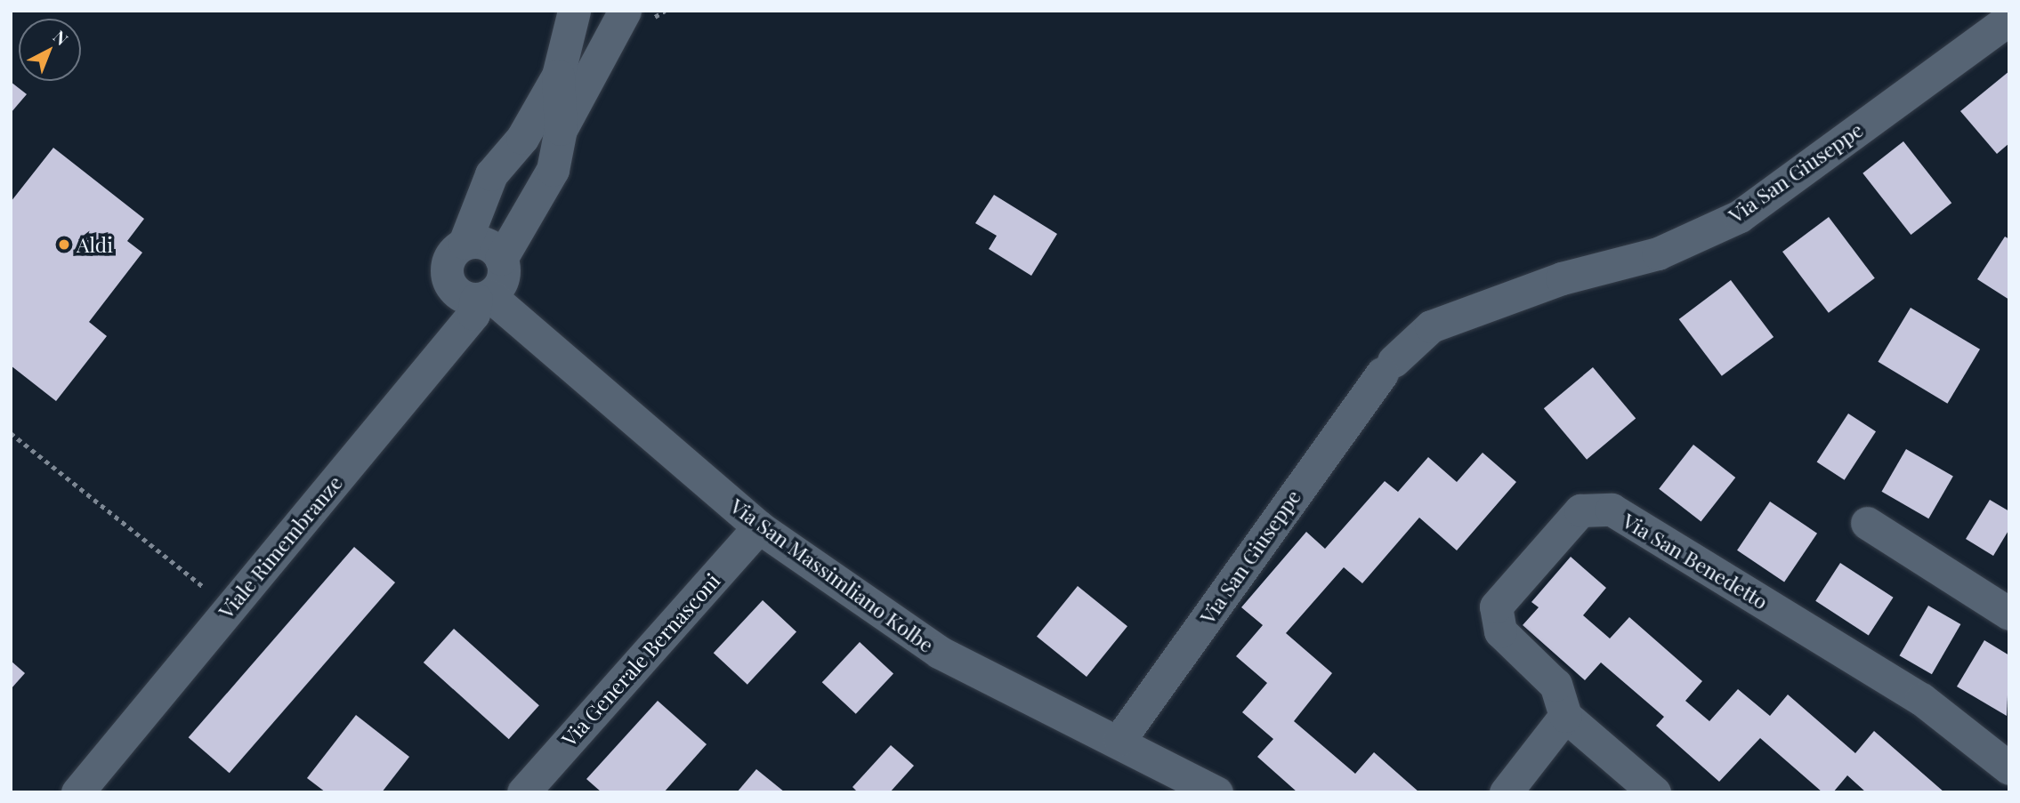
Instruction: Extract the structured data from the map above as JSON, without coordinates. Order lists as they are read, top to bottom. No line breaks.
{"streets":{"street":["Via San Giuseppe","Viale Rimembranze","Via San Benedetto","Via San Massimliano Kolbe","Via Generale Bernasconi"]},"crossings":[["Via San Giuseppe","Via San Massimliano Kolbe"],["Viale Rimembranze","Via San Massimliano Kolbe"],["Via San Massimliano Kolbe","Via Generale Bernasconi"]],"places":["Aldi"],"north":"top right"}
